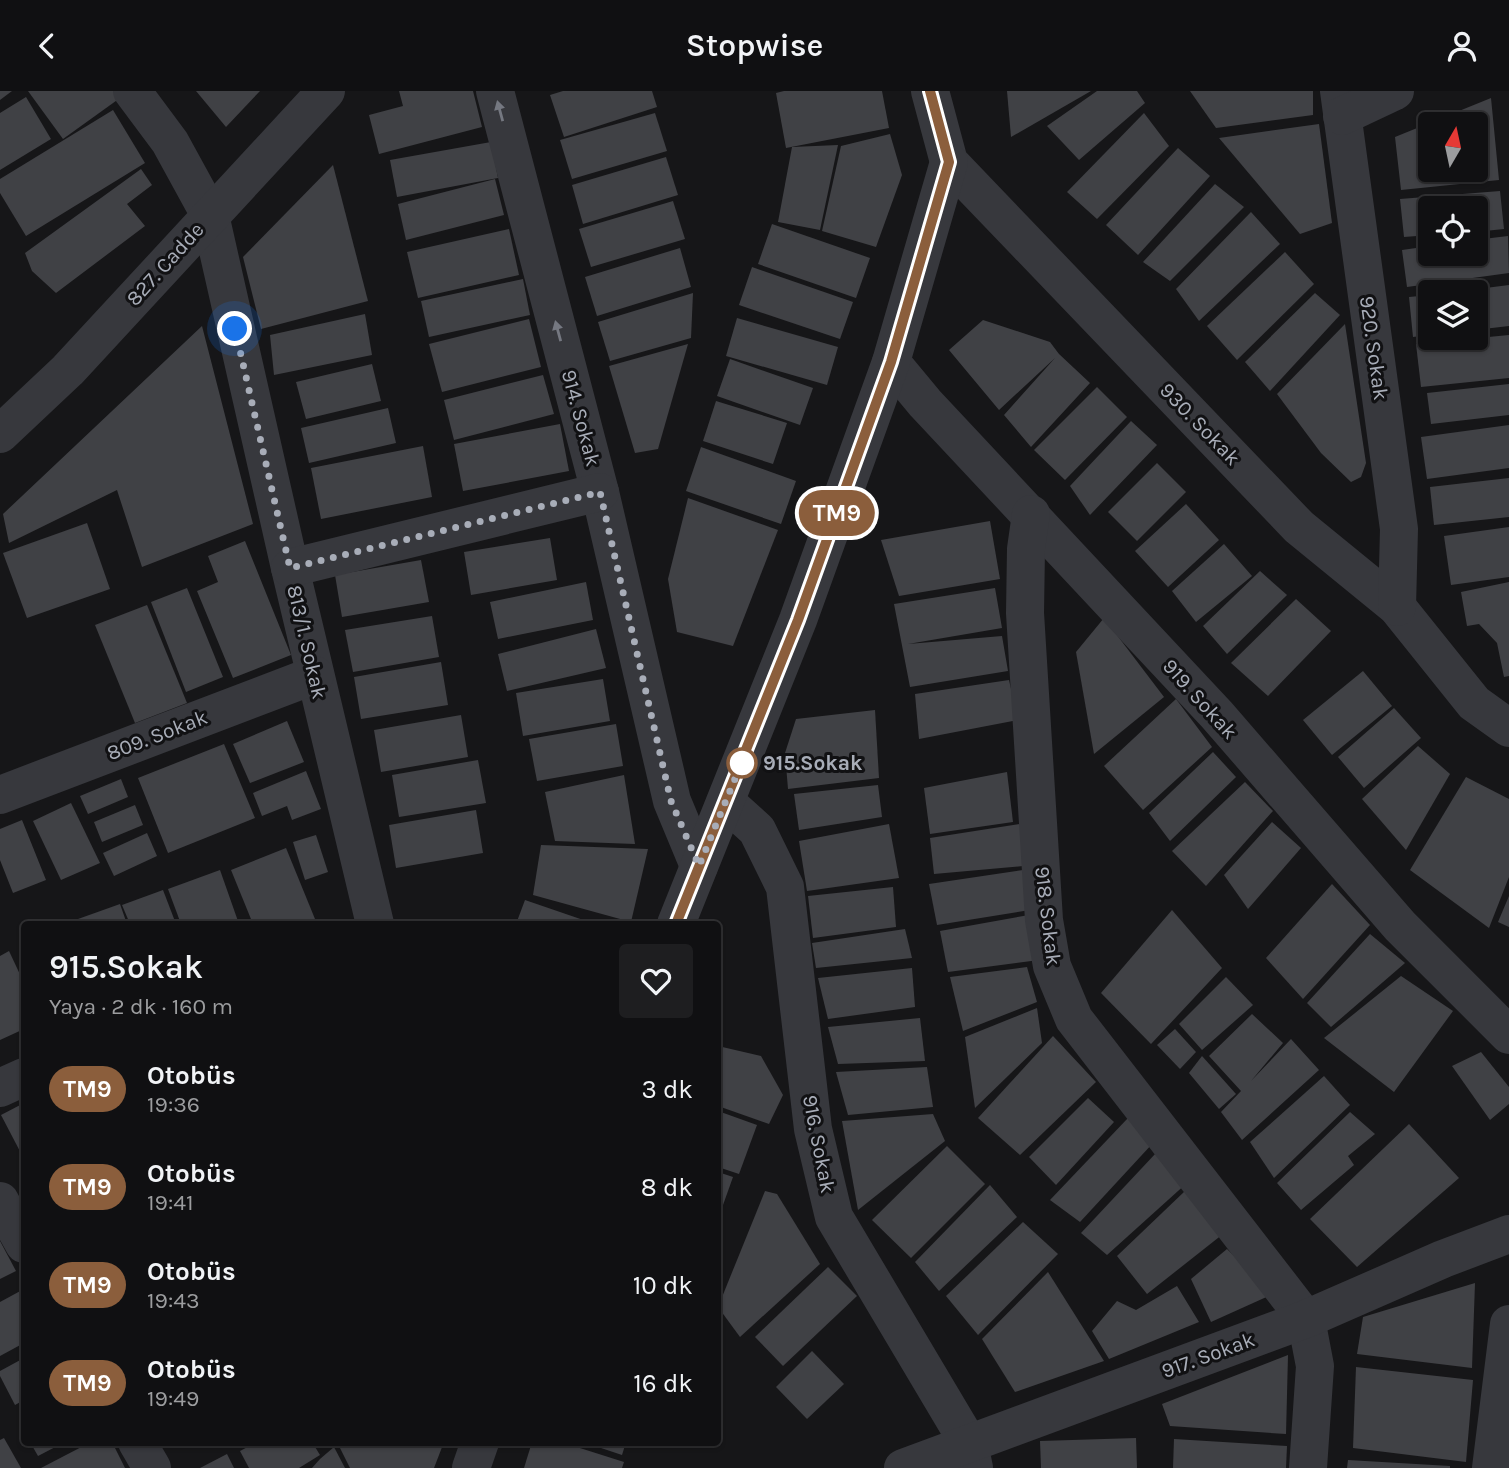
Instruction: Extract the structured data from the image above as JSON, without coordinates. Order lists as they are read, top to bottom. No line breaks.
{"streets":{"street":["827. Cadde","920. Sokak","914. Sokak","930. Sokak","813/1. Sokak","919. Sokak","809. Sokak","918. Sokak","916. Sokak","917. Sokak"]},"crossings":[["827. Cadde","813/1. Sokak"],["920. Sokak","930. Sokak"],["813/1. Sokak","809. Sokak"],["919. Sokak","918. Sokak"],["918. Sokak","917. Sokak"],["916. Sokak","917. Sokak"]],"one_way":["914. Sokak"],"places":["915.Sokak"],"lines":["bus line TM9"],"north":"top","page":{"header":"Stopwise","on_map":"TM9","heading":["915.Sokak","Yaya · 2 dk · 160 m"],"list":[{"mark":"TM9","name":"Otobüs","note":"19:36","value":"3 dk"},{"mark":"TM9","name":"Otobüs","note":"19:41","value":"8 dk"},{"mark":"TM9","name":"Otobüs","note":"19:43","value":"10 dk"},{"mark":"TM9","name":"Otobüs","note":"19:49","value":"16 dk"}]}}
